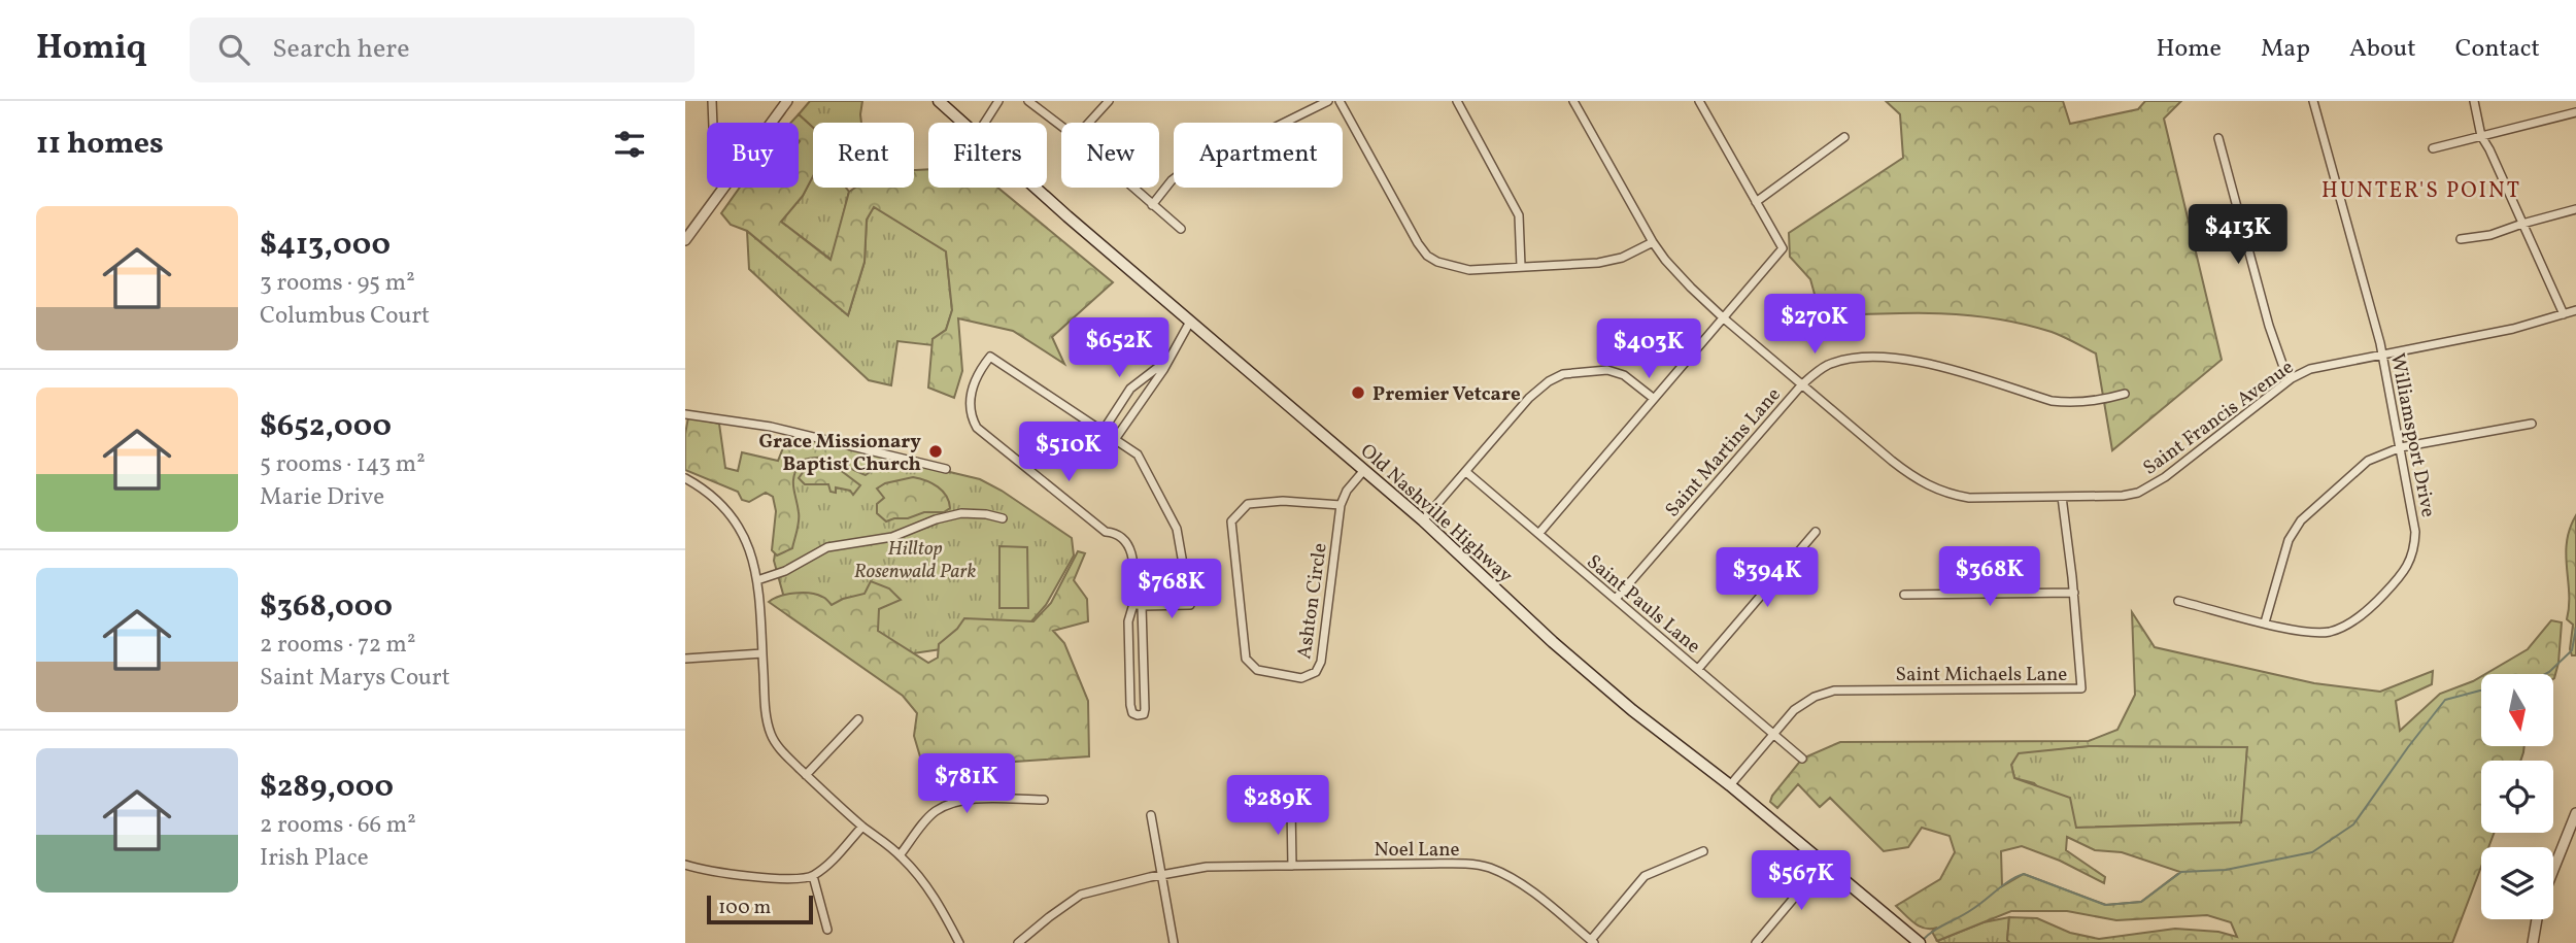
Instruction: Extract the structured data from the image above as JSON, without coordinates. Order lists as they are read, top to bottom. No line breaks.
{"streets":{"main road":["Old Nashville Highway"],"street":["Saint Francis Avenue","Williamsport Drive","Saint Martins Lane","Ashton Circle","Saint Pauls Lane","Saint Michaels Lane","Noel Lane"]},"crossings":[["Saint Francis Avenue","Williamsport Drive"],["Saint Francis Avenue","Saint Martins Lane"],["Saint Francis Avenue","Saint Michaels Lane"],["Saint Martins Lane","Saint Pauls Lane"],["Old Nashville Highway","Ashton Circle"],["Old Nashville Highway","Saint Michaels Lane"],["Saint Pauls Lane","Saint Michaels Lane"]],"districts":["HUNTER'S POINT"],"parks":["Hilltop Rosenwald Park"],"places":["Premier Vetcare","Grace Missionary Baptist Church"],"scale_bar":"100 m","north":"bottom","page":{"header":"Homiq","search":"Search here","nav":["Home","Map","About","Contact"],"heading":"11 homes","chip":["Buy","Rent","Filters","New","Apartment"],"list":[{"name":"$413,000","note":"3 rooms · 95 m² · Columbus Court"},{"name":"$652,000","note":"5 rooms · 143 m² · Marie Drive"},{"name":"$368,000","note":"2 rooms · 72 m² · Saint Marys Court"},{"name":"$289,000","note":"2 rooms · 66 m² · Irish Place"}],"price":["$413K","$270K","$652K","$403K","$510K","$368K","$394K","$768K","$781K","$289K","$567K"],"scale":"100 m"}}
